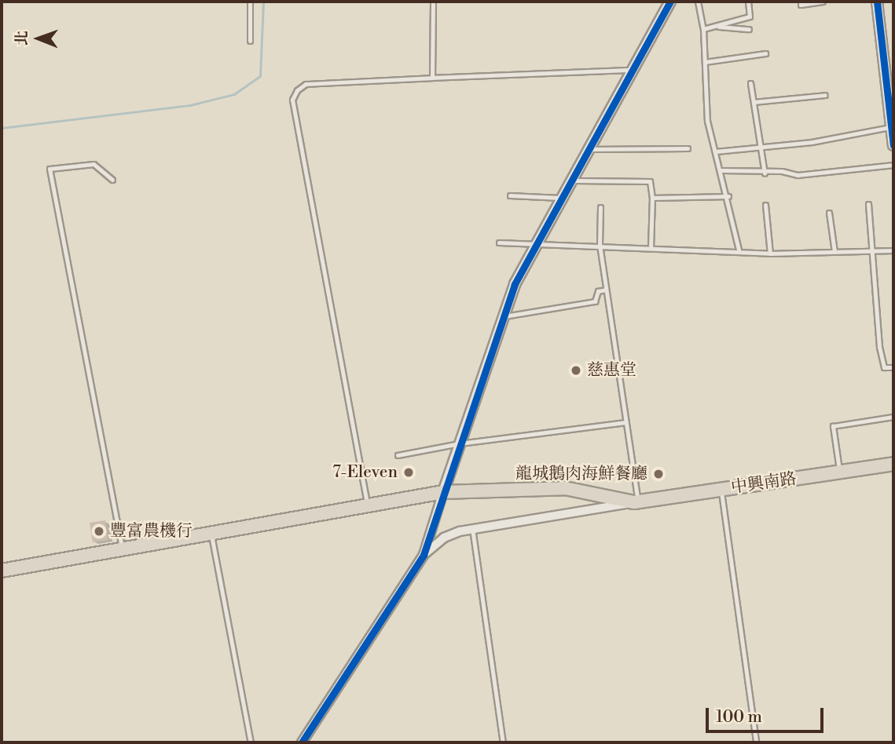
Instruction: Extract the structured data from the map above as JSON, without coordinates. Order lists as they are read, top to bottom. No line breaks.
{"streets":{"main road":["中興南路"]},"places":["慈惠堂","7-Eleven","龍城鵝肉海鮮餐廳","豐富農機行"],"scale_bar":"100 m","north":"left"}
